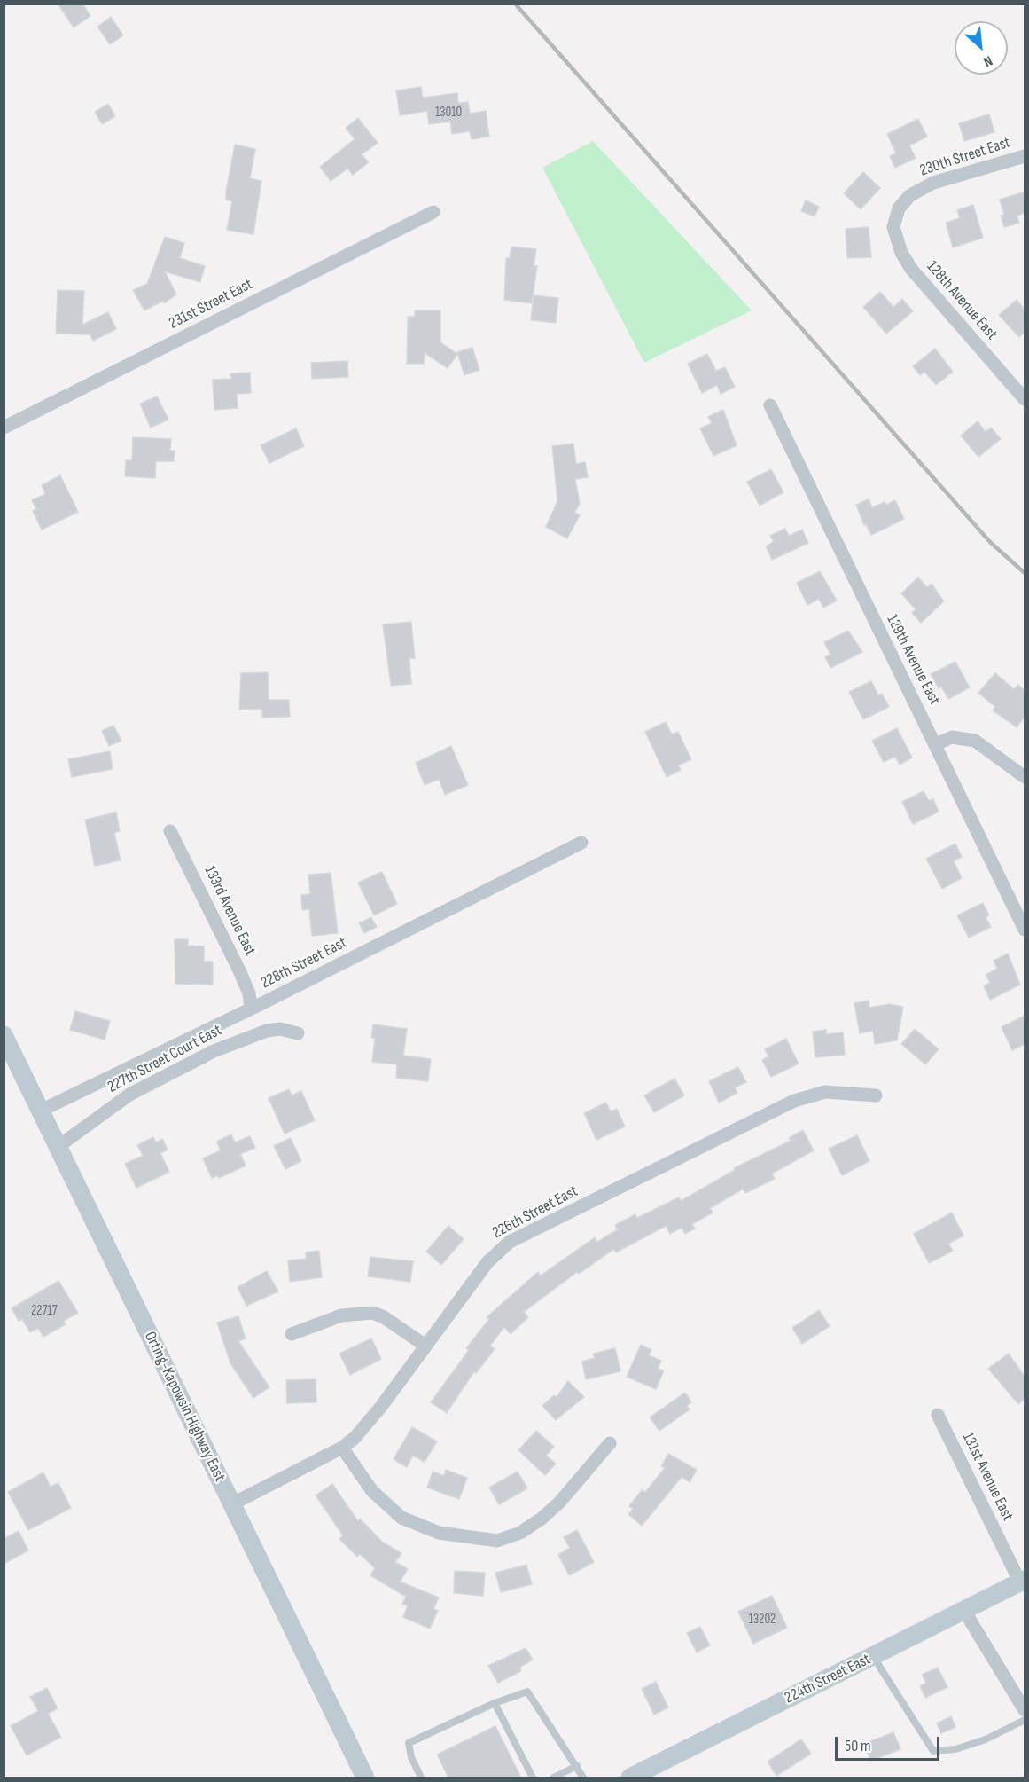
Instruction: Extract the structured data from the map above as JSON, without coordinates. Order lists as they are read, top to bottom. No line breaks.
{"streets":{"main road":["Orting-Kapowsin Highway East","224th Street East"],"street":["230th Street East","128th Avenue East","231st Street East","129th Avenue East","133rd Avenue East","228th Street East","227th Street Court East","226th Street East","131st Avenue East"]},"crossings":[["230th Street East","128th Avenue East"],["133rd Avenue East","228th Street East"],["228th Street East","Orting-Kapowsin Highway East"],["227th Street Court East","Orting-Kapowsin Highway East"],["226th Street East","Orting-Kapowsin Highway East"],["131st Avenue East","224th Street East"]],"house_numbers":["13010","22717","13202"],"scale_bar":"50 m","north":"bottom right"}
